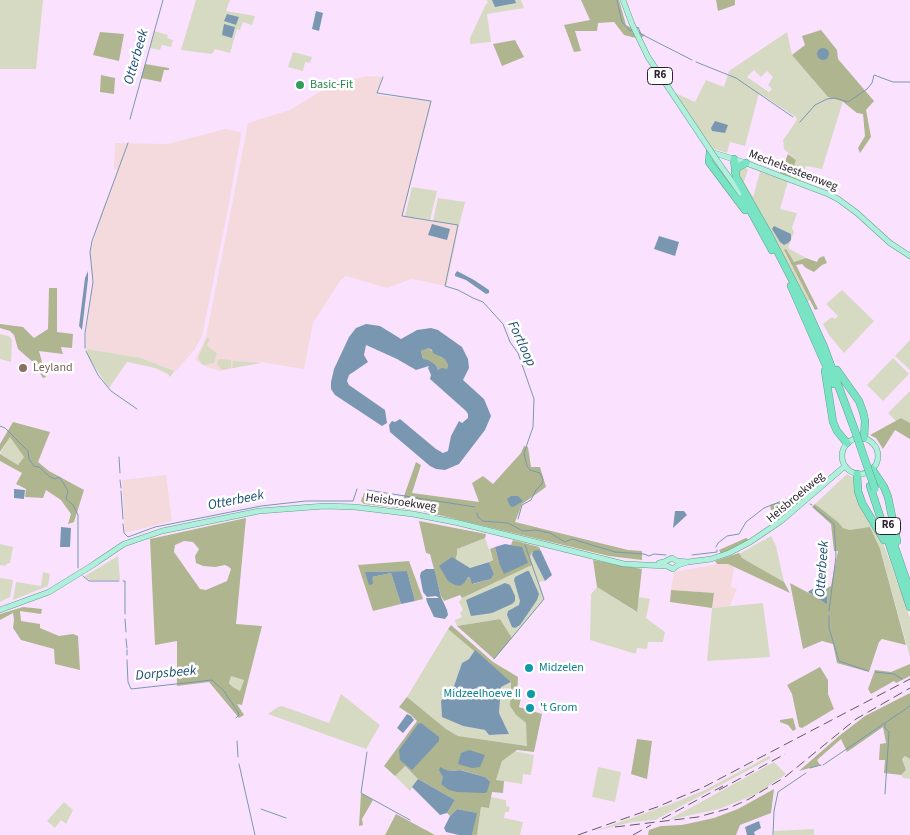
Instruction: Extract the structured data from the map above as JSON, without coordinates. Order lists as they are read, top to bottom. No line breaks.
{"streets":{"highway":["R6"],"main road":["Mechelsesteenweg","Heisbroekweg"]},"crossings":[["R6","Mechelsesteenweg"]],"water":["Otterbeek","Fortloop","Dorpsbeek"],"places":["Basic-Fit","Leyland","Midzelen","Midzeelhoeve II","'t Grom"]}
